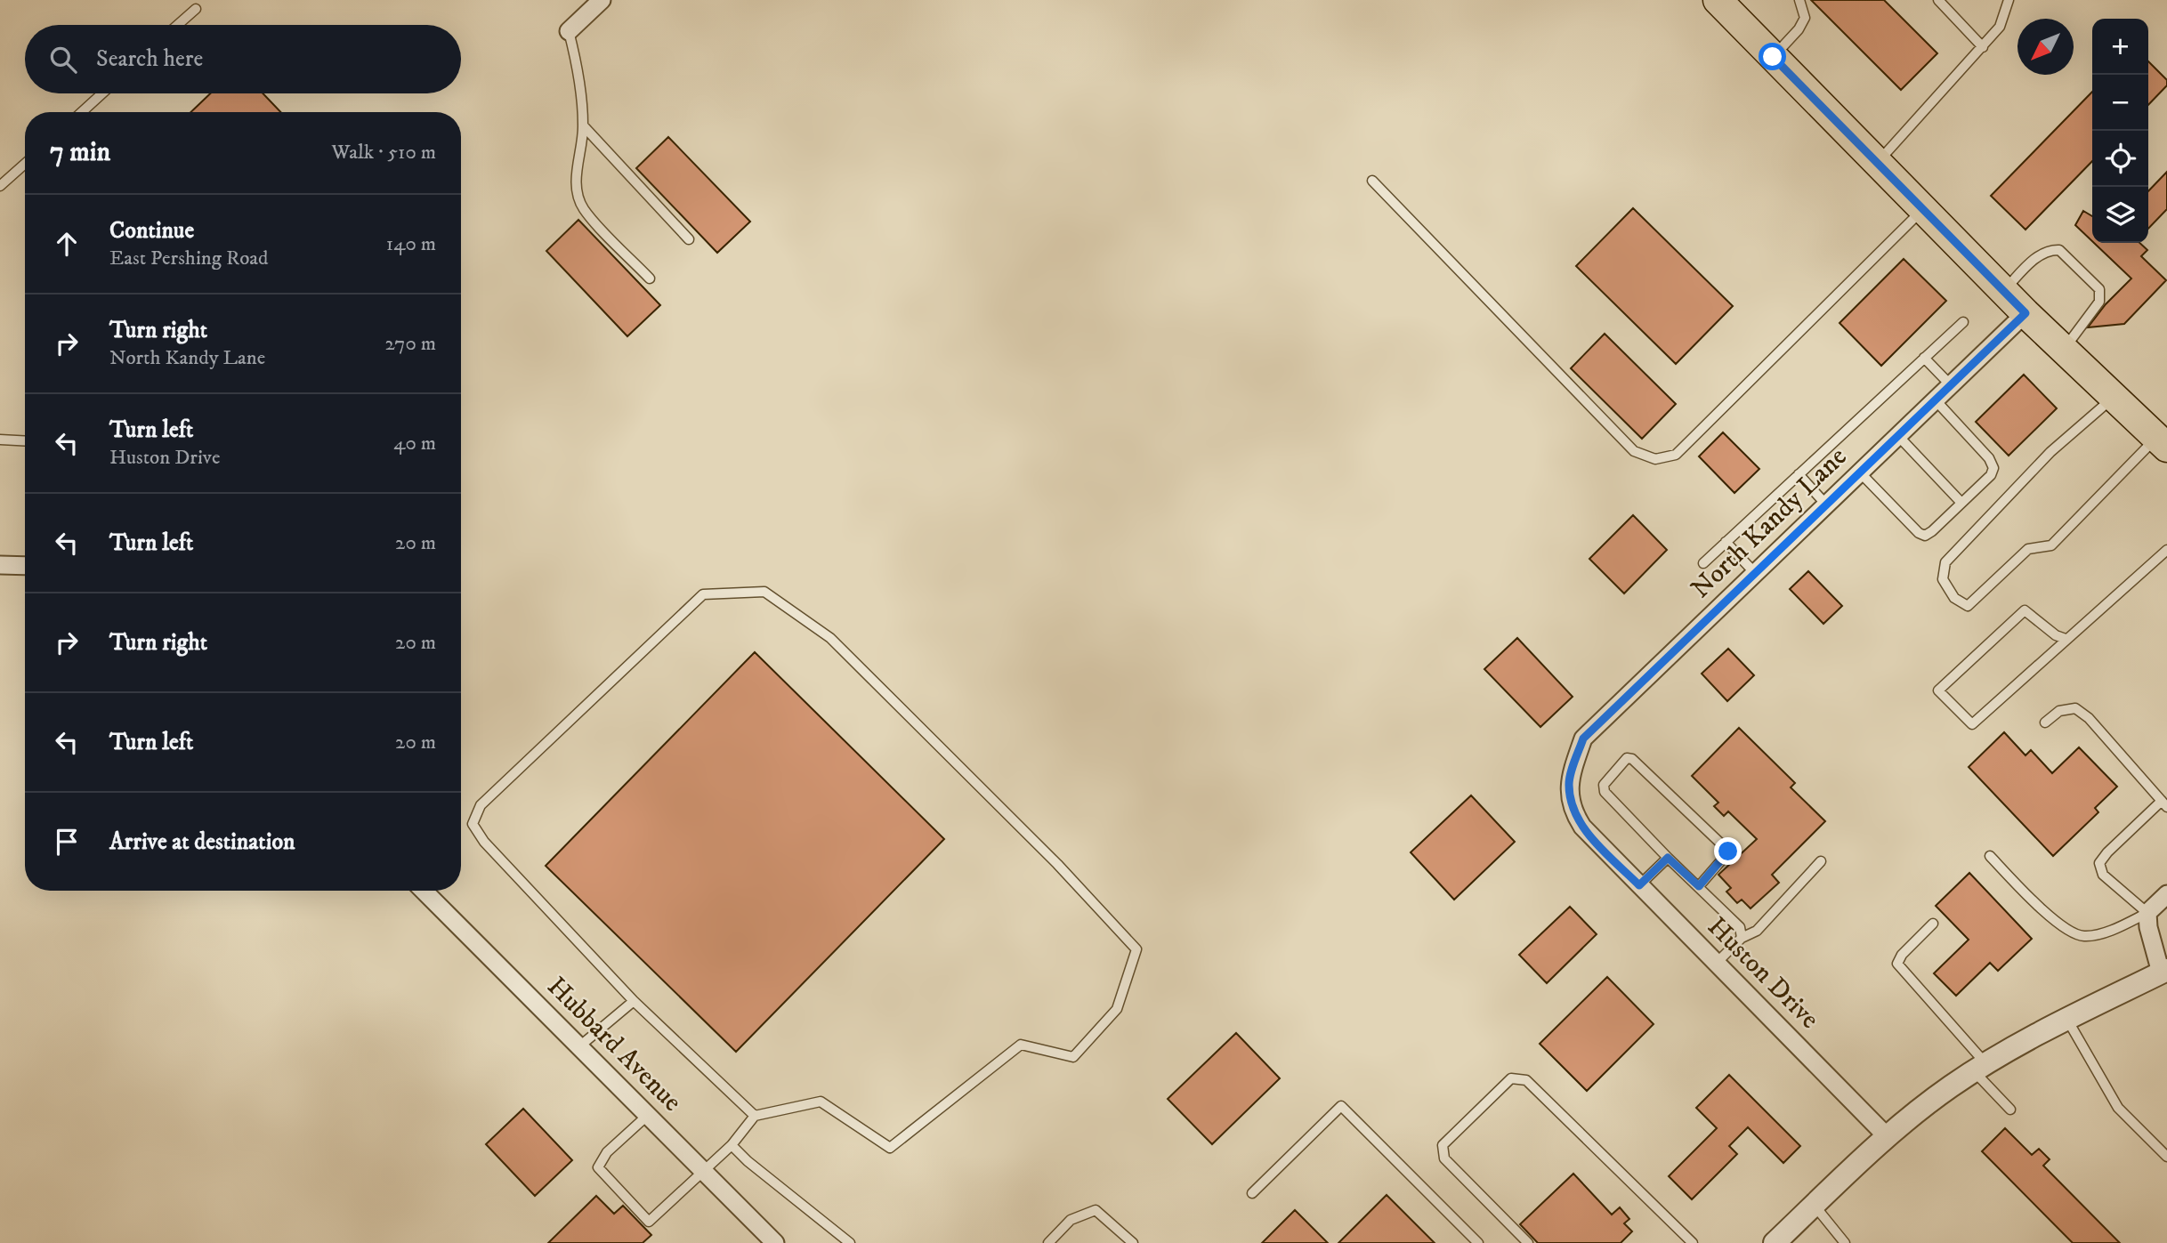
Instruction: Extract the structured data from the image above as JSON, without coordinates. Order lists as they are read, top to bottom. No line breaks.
{"streets":{"street":["North Kandy Lane","Huston Drive","Hubbard Avenue"]},"crossings":[["North Kandy Lane","Huston Drive"]],"north":"bottom left","page":{"map_buttons":["+","−"],"search":"Search here","heading":["7 min","Walk · 510 m"],"list":[["Continue","East Pershing Road","140 m"],["Turn right","North Kandy Lane","270 m"],["Turn left","Huston Drive","40 m"],["Turn left","20 m"],["Turn right","20 m"],["Turn left","20 m"],"Arrive at destination"]}}
